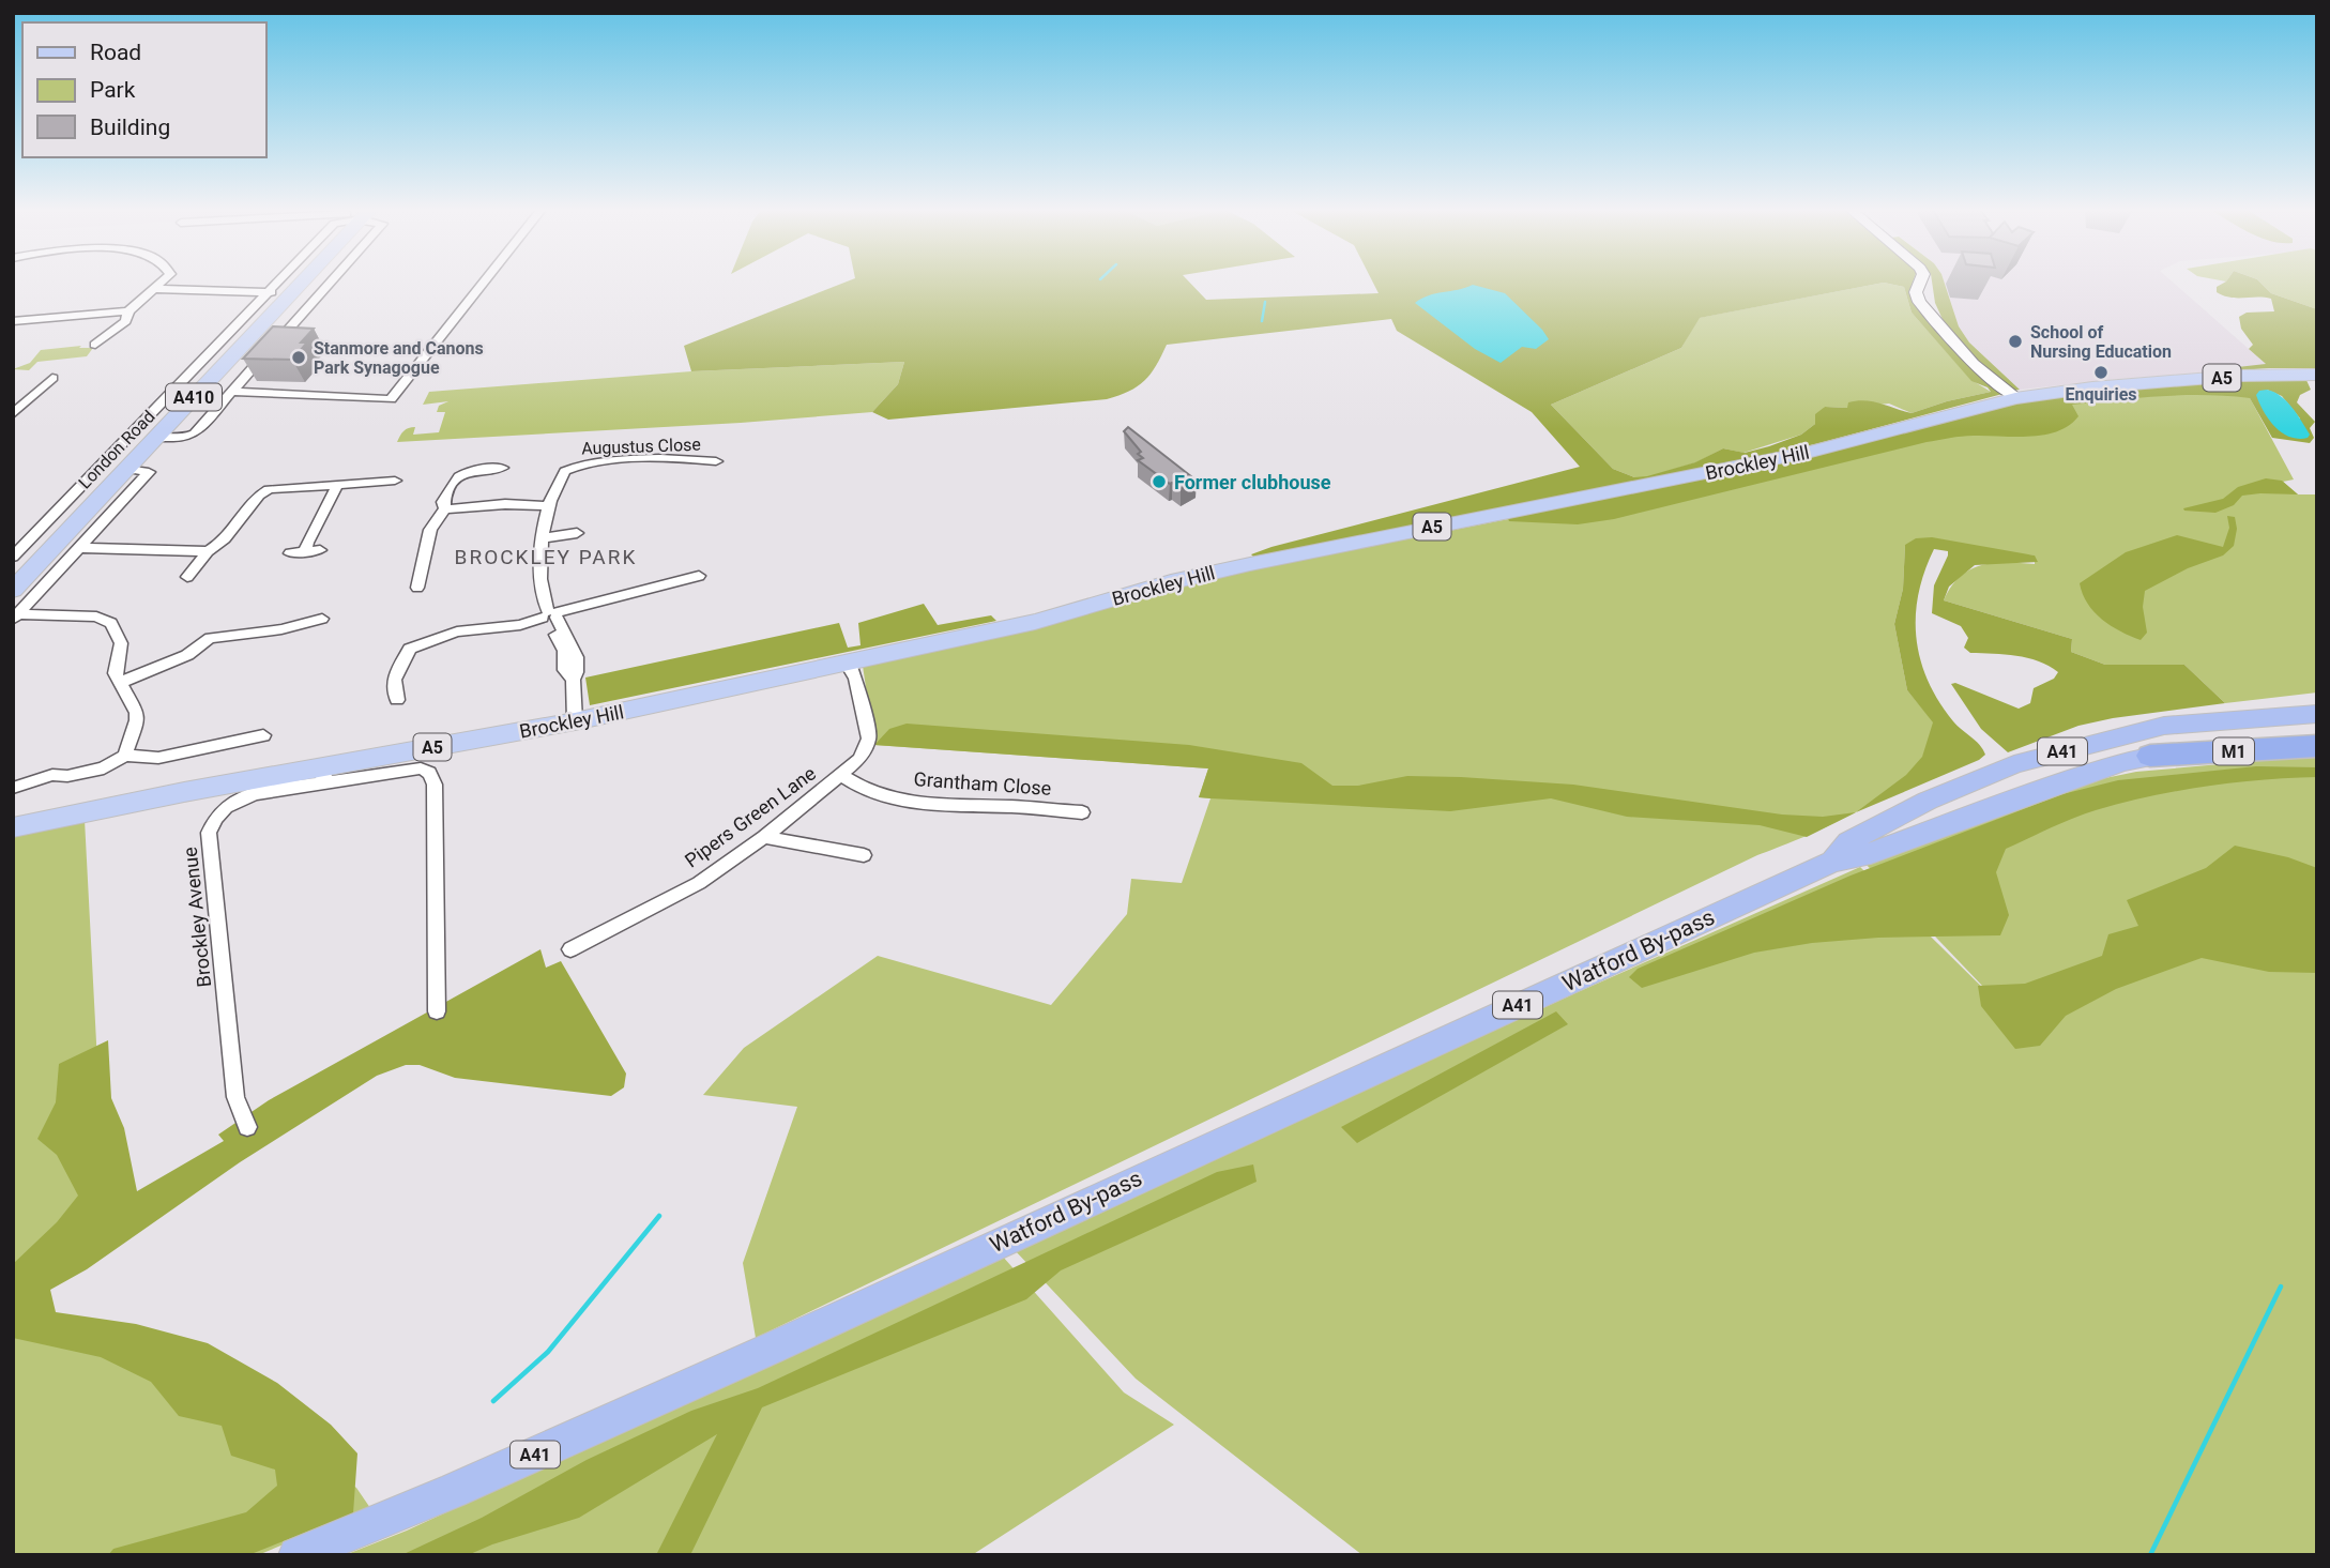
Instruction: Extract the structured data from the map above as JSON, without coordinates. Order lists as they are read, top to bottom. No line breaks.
{"streets":{"highway":["A41","M1","Watford By-pass"],"main road":["A5","A410","London Road","Brockley Hill"],"street":["Augustus Close","Grantham Close","Pipers Green Lane","Brockley Avenue"]},"crossings":[["Augustus Close","Brockley Hill"],["Brockley Hill","Pipers Green Lane"],["Brockley Hill","Brockley Avenue"],["M1","Watford By-pass"],["Grantham Close","Pipers Green Lane"]],"districts":["BROCKLEY PARK"],"places":["School of Nursing Education","Stanmore and Canons Park Synagogue","Enquiries","Former clubhouse"],"legend":["Road","Park","Building"]}
